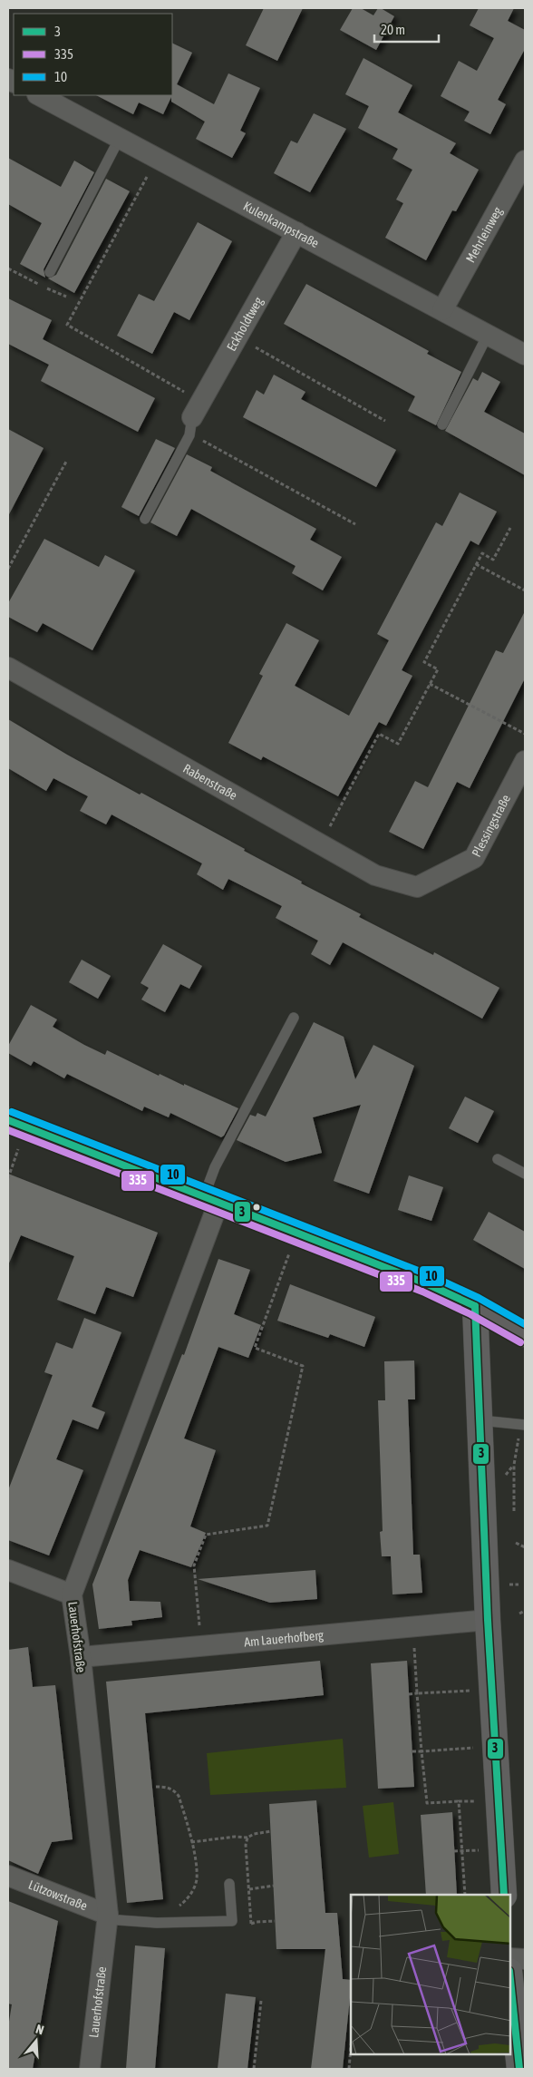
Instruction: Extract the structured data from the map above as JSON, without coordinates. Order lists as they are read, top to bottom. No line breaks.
{"streets":{"street":["Kulenkampstraße","Mehrleinweg","Eckholdtweg","Rabenstraße","Plessingstraße","Lauerhofstraße","Am Lauerhofberg","Lützowstraße"]},"crossings":[["Kulenkampstraße","Mehrleinweg"],["Kulenkampstraße","Eckholdtweg"],["Rabenstraße","Plessingstraße"],["Lauerhofstraße","Am Lauerhofberg"],["Lauerhofstraße","Lützowstraße"]],"lines":["transit line 10","transit line 3","transit line 335"],"legend":["3","335","10"],"scale_bar":"20 m","north":"top"}
